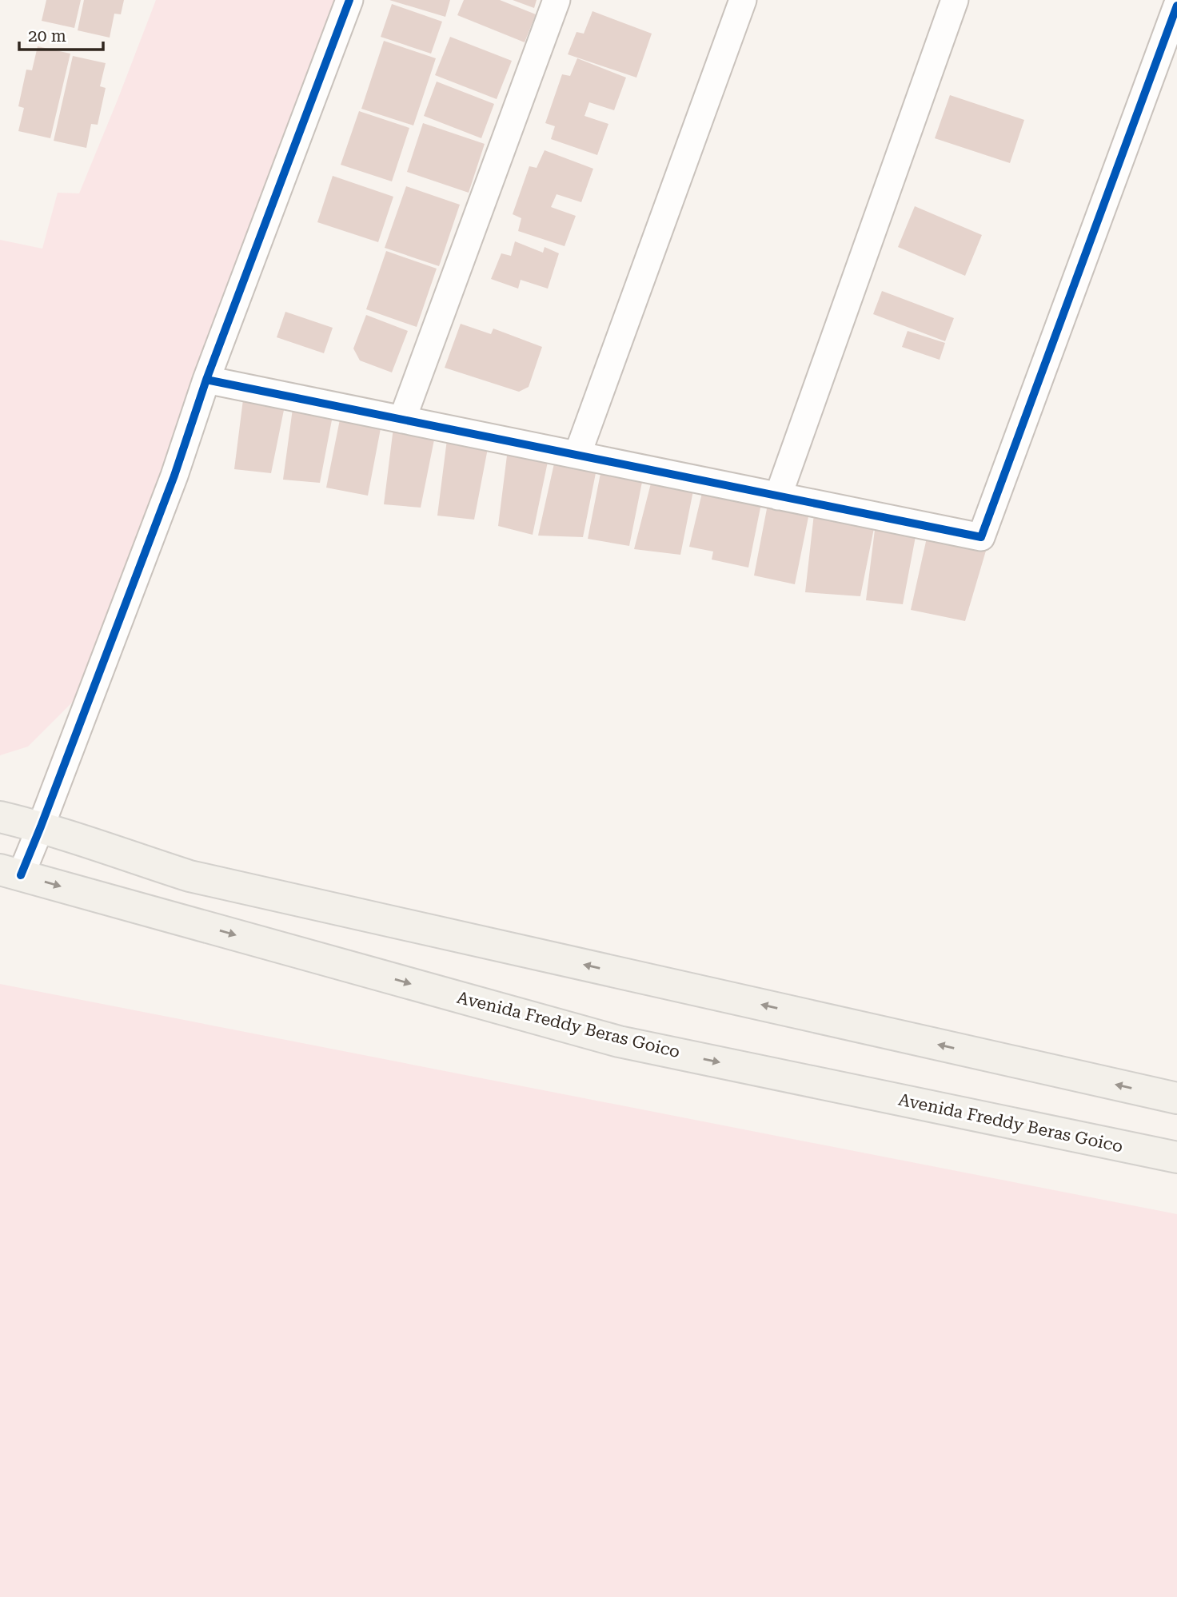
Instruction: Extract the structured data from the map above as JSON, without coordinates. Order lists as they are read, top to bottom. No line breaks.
{"streets":{"main road":["Avenida Freddy Beras Goico"]},"scale_bar":"20 m"}
